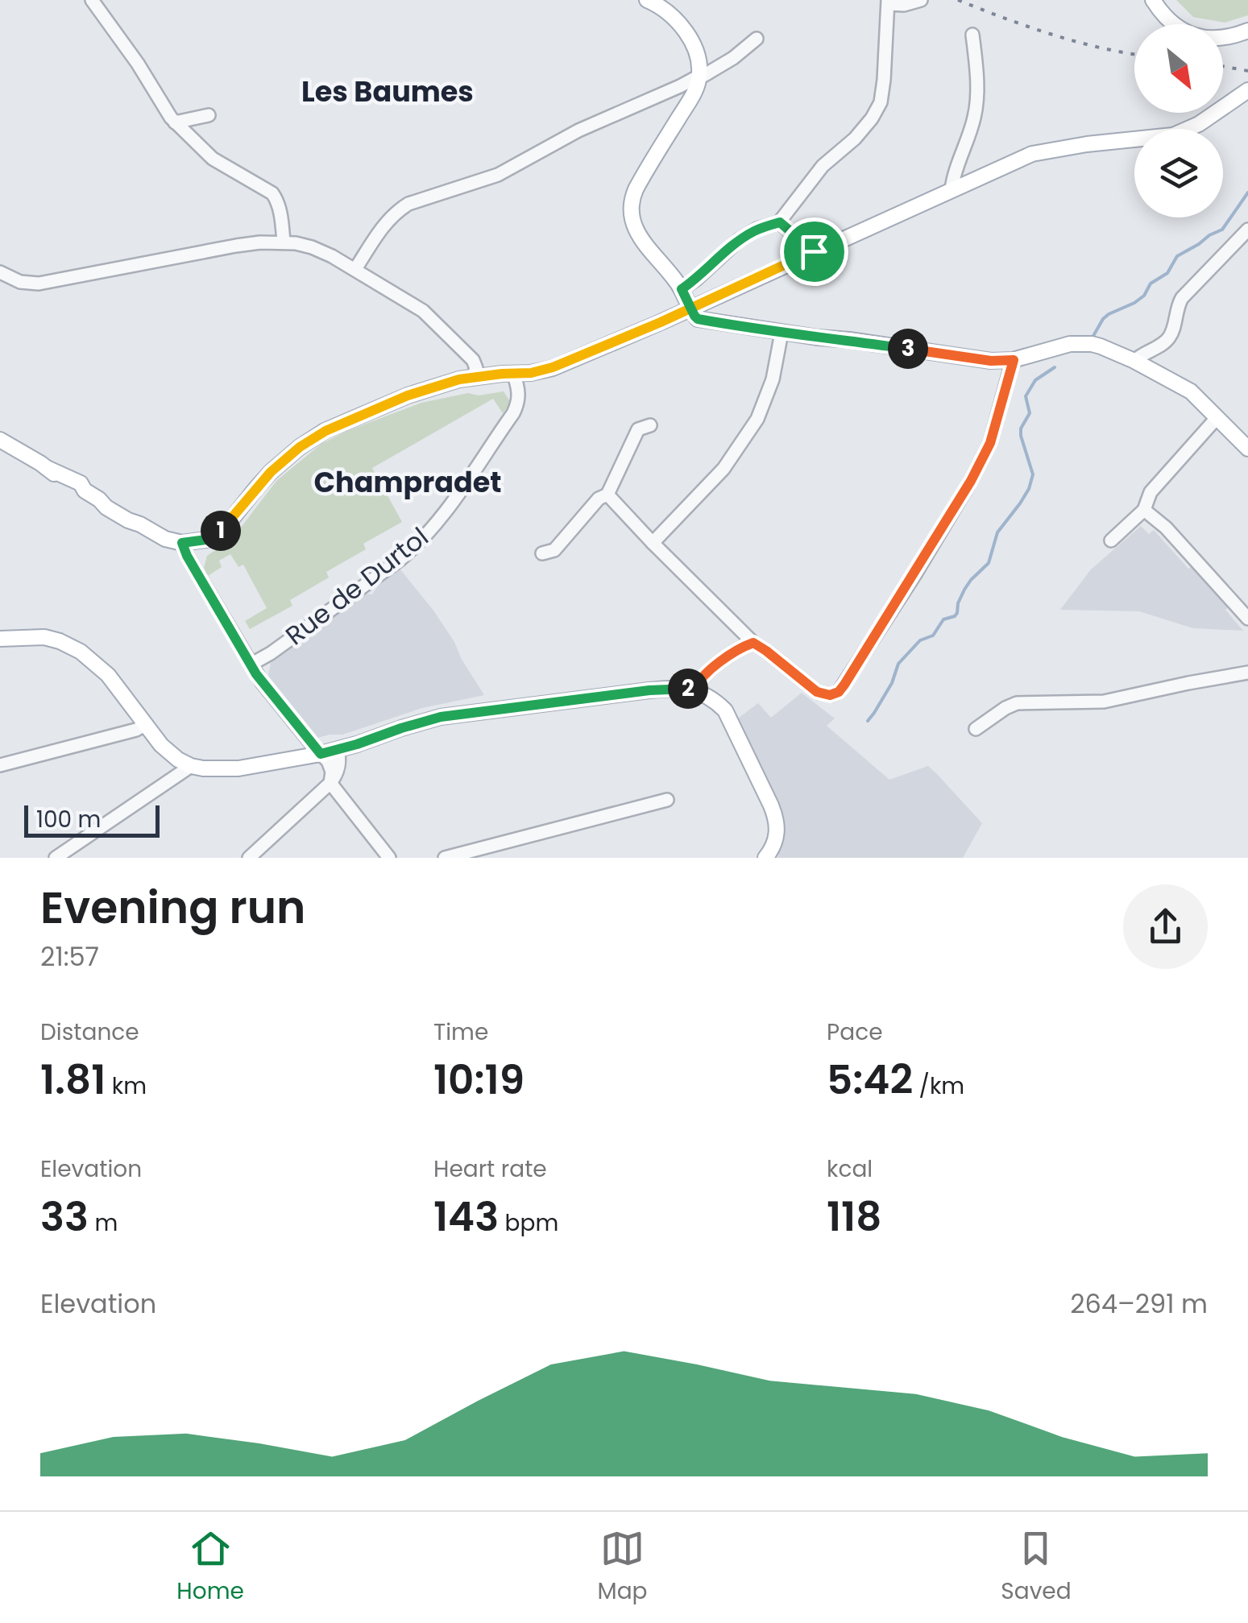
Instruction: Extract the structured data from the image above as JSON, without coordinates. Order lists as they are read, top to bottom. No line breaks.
{"streets":{"street":["Rue de Durtol"]},"districts":["Les Baumes","Champradet"],"scale_bar":"100 m","north":"bottom right","page":{"pins":["3","1","2"],"scale":"100 m","heading":["Evening run","21:57"],"stats":[["Distance","1.81 km"],["Time","10:19"],["Pace","5:42 /km"],["Elevation","33 m"],["Heart rate","143 bpm"],["kcal","118"]],"chart":["Elevation","264–291 m"],"tabs":["Home","Map","Saved"]}}
